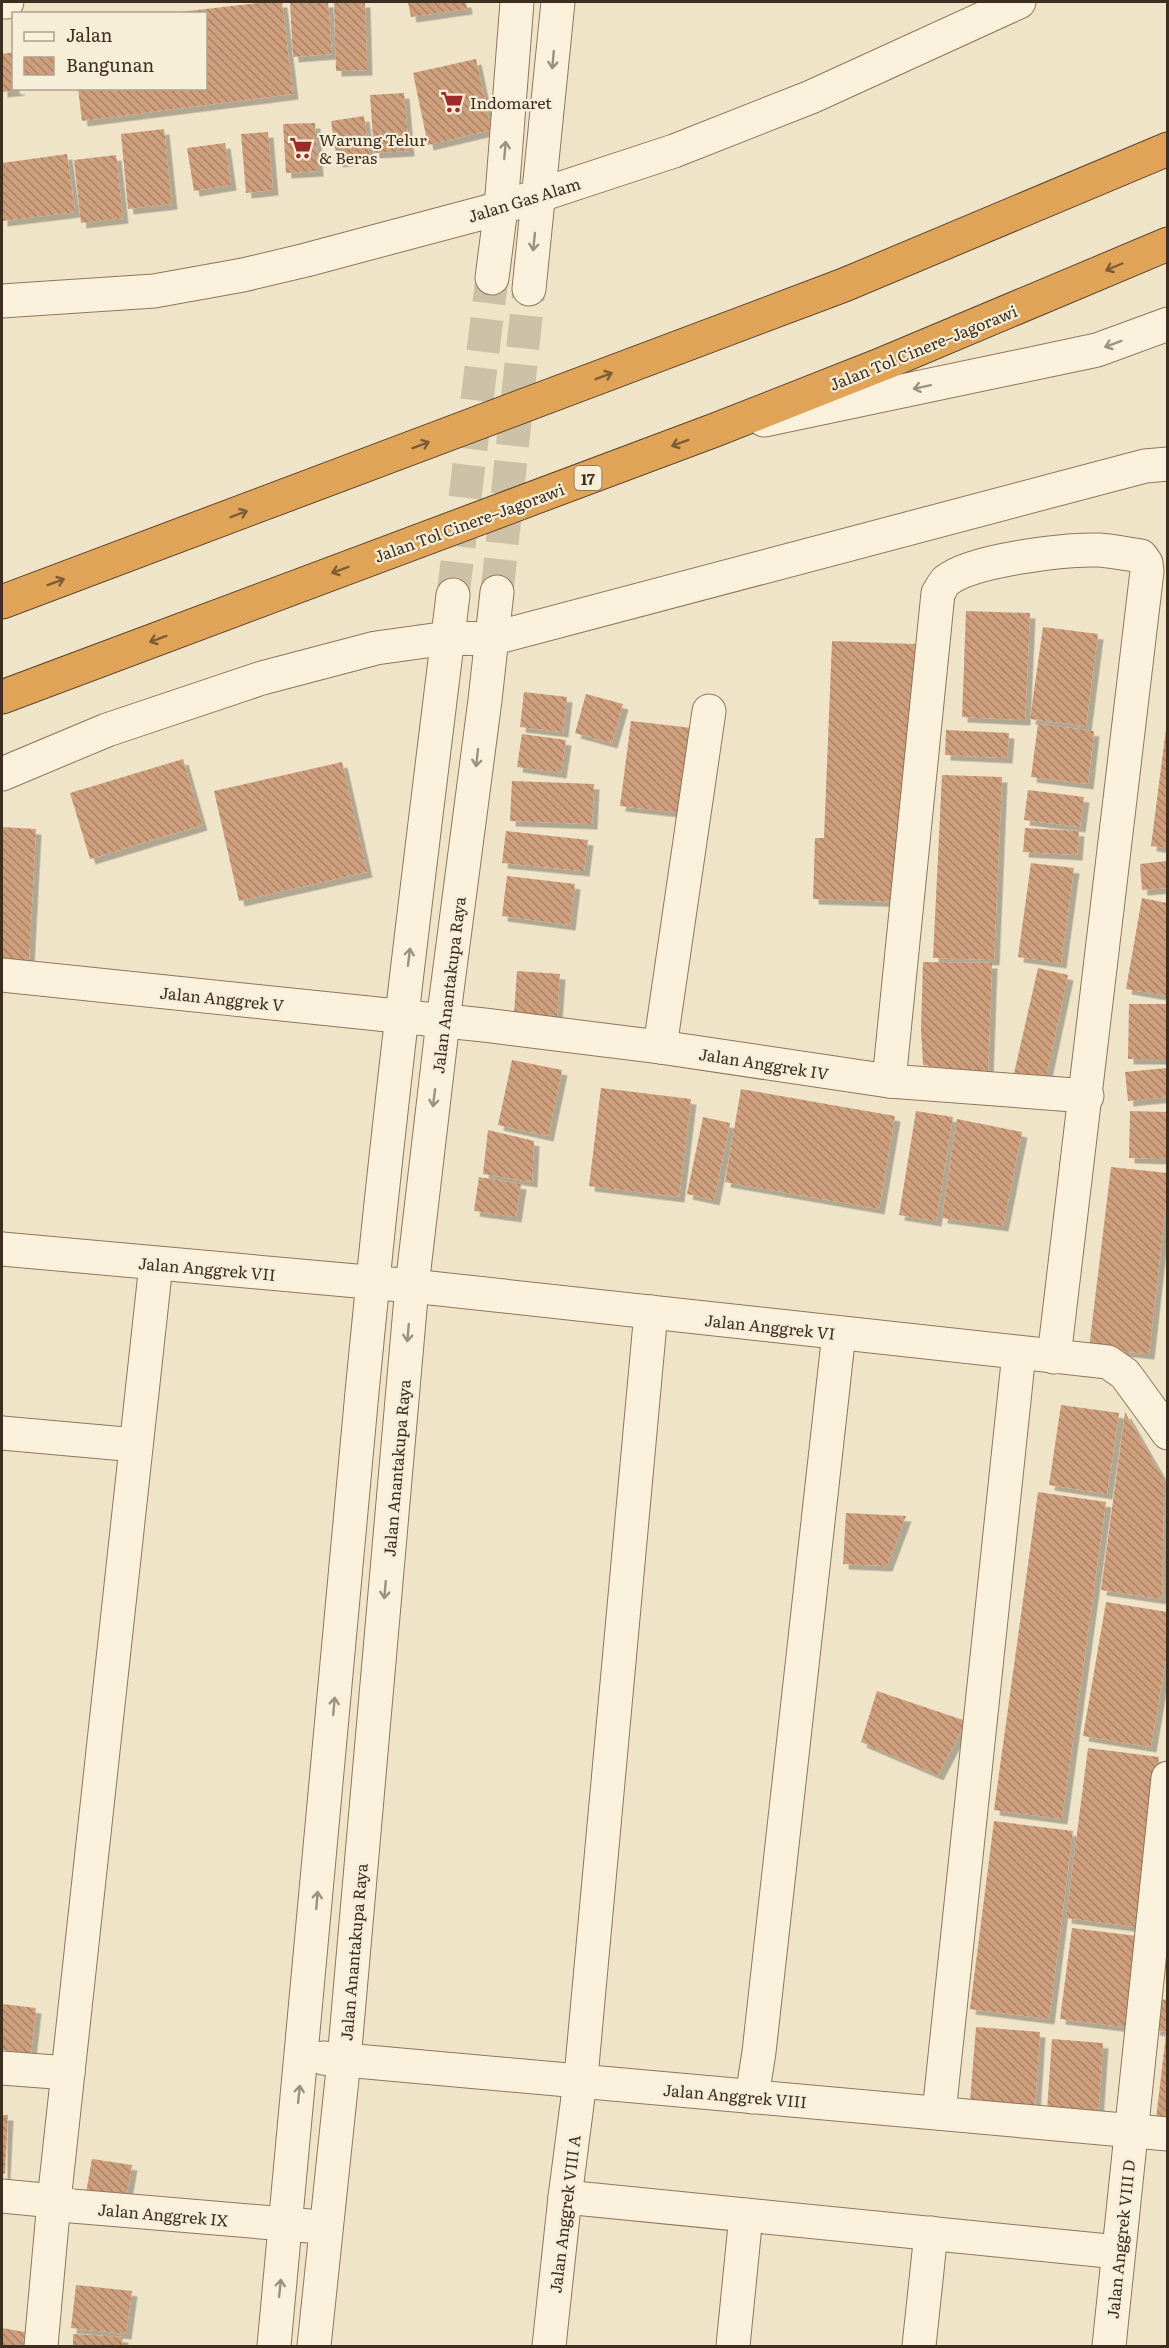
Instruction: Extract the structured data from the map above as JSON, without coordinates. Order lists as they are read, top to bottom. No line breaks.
{"streets":{"highway":["Jalan Tol Cinere–Jagorawi","17"],"street":["Jalan Gas Alam","Jalan Anantakupa Raya","Jalan Anggrek V","Jalan Anggrek IV","Jalan Anggrek VII","Jalan Anggrek VI","Jalan Anggrek VIII","Jalan Anggrek IX","Jalan Anggrek VIII A","Jalan Anggrek VIII D"]},"crossings":[["Jalan Anantakupa Raya","Jalan Anggrek V"],["Jalan Anantakupa Raya","Jalan Anggrek IV"],["Jalan Anantakupa Raya","Jalan Anggrek VII"],["Jalan Anantakupa Raya","Jalan Anggrek VI"],["Jalan Anantakupa Raya","Jalan Anggrek VIII"],["Jalan Anantakupa Raya","Jalan Anggrek IX"],["Jalan Anggrek V","Jalan Anggrek IV"],["Jalan Anggrek VII","Jalan Anggrek VI"],["Jalan Anggrek VI","Jalan Anggrek VIII A"],["Jalan Anggrek VIII","Jalan Anggrek VIII A"],["Jalan Anggrek VIII","Jalan Anggrek VIII D"]],"places":{"supermarket":["Indomaret","Warung Telur & Beras"]},"legend":["Jalan","Bangunan"]}
